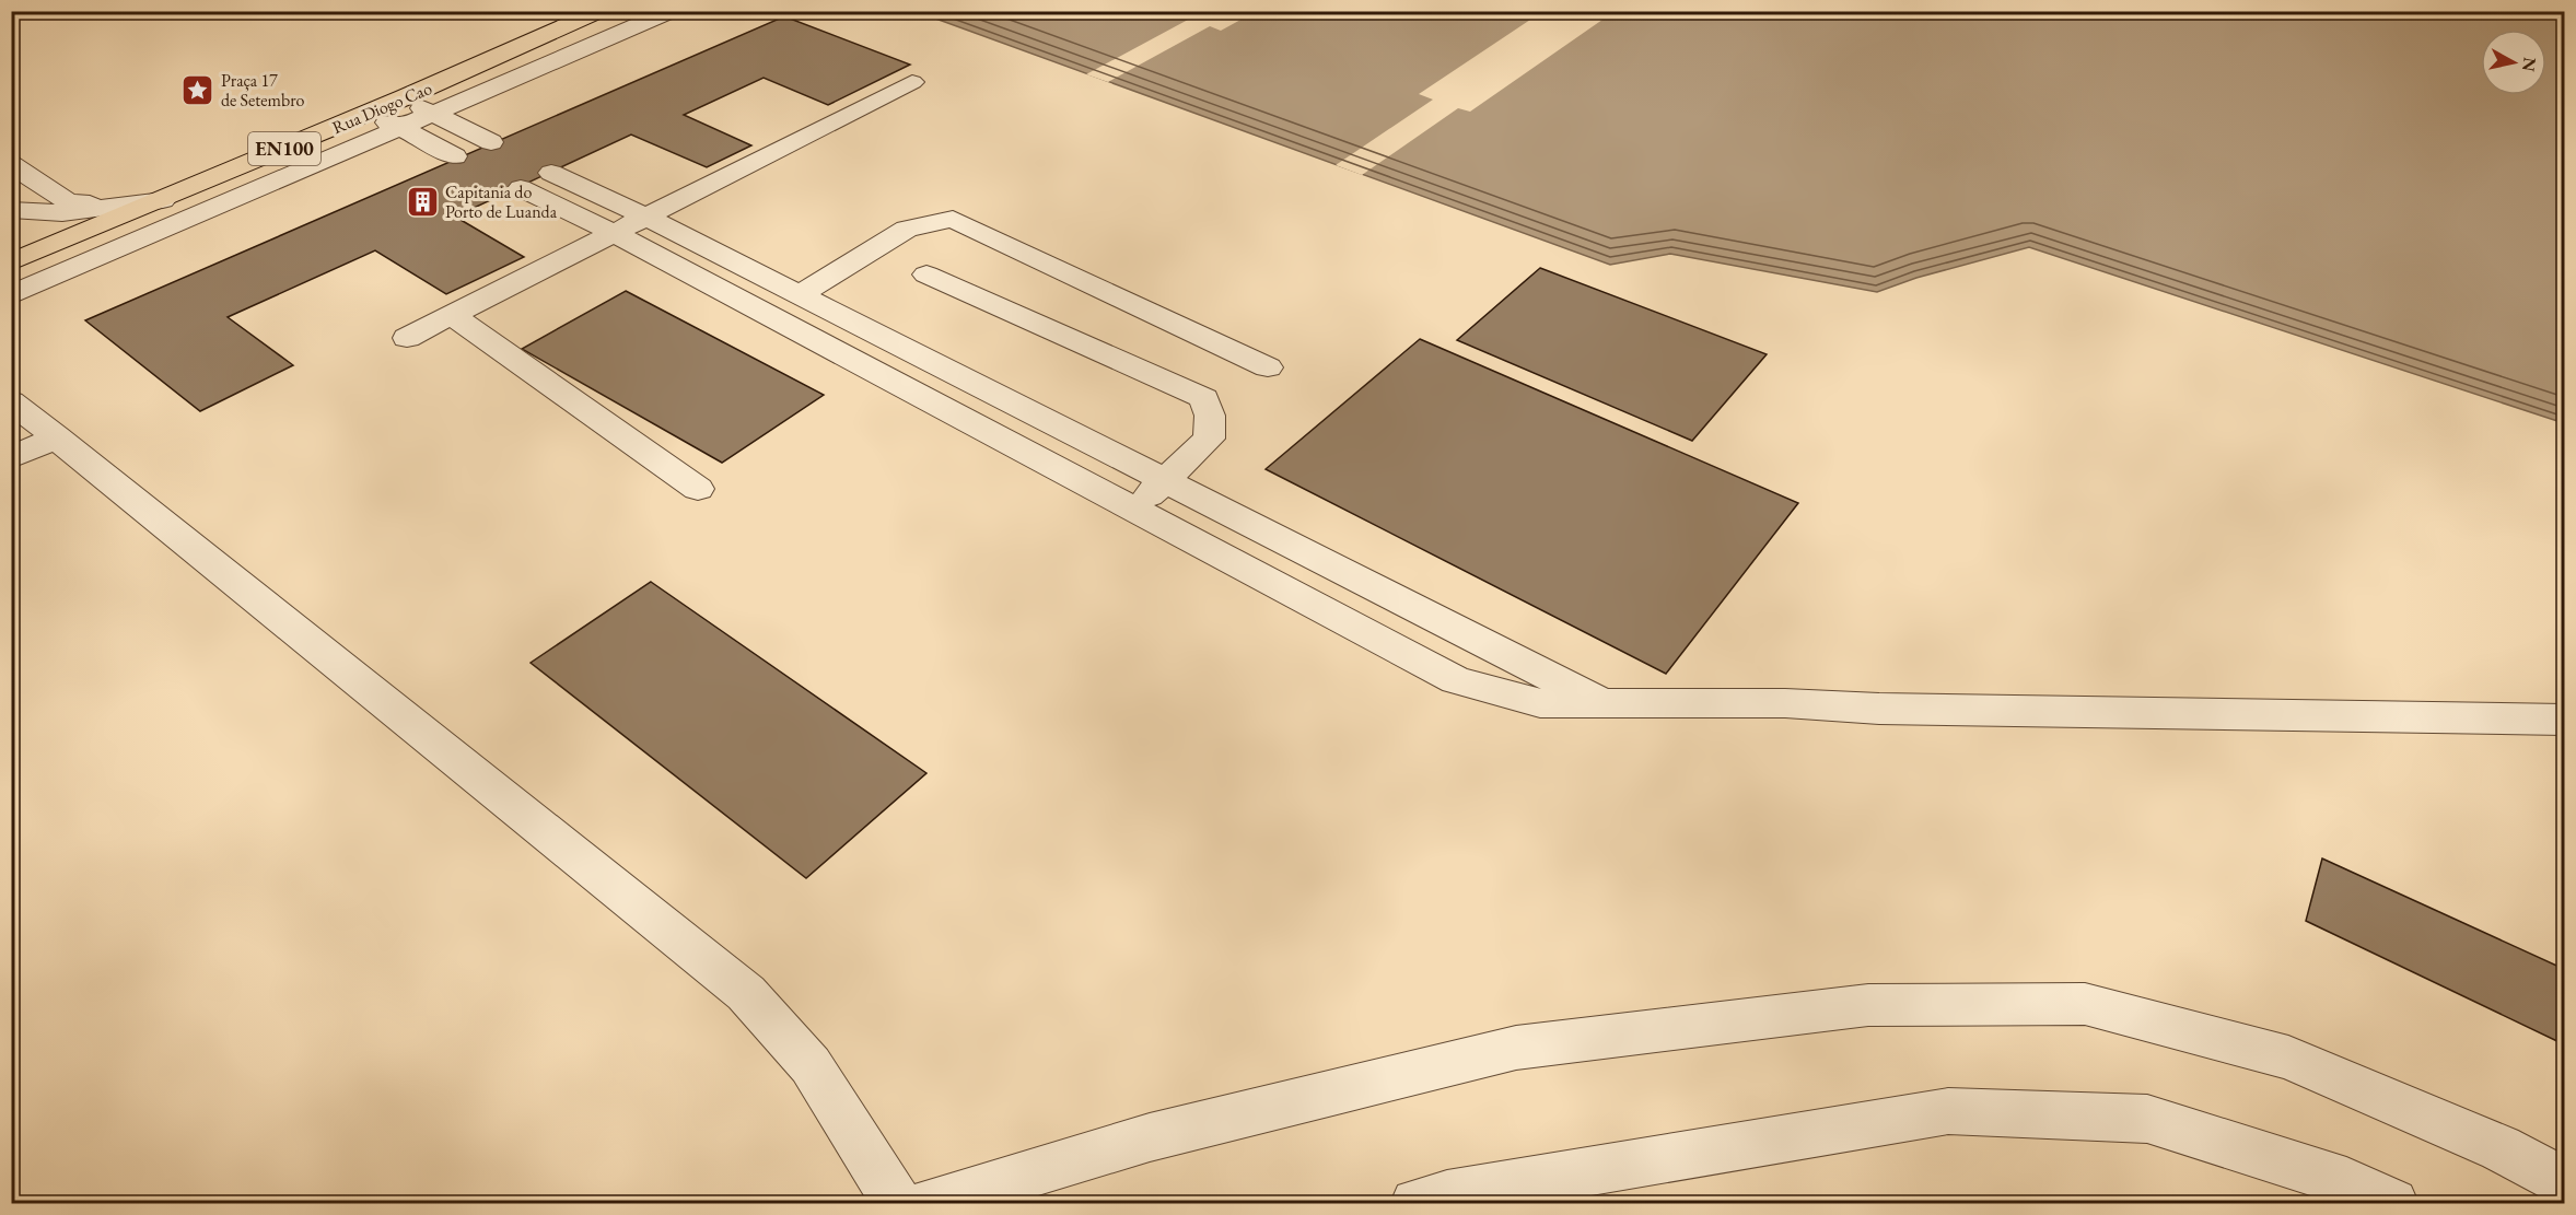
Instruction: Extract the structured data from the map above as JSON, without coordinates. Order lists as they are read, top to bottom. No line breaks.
{"streets":{"main road":["Rua Diogo Cao","EN100"]},"crossings":[["Rua Diogo Cao","EN100"]],"places":{"place":["Praça 17 de Setembro"],"building":["Capitania do Porto de Luanda"]},"north":"right"}
